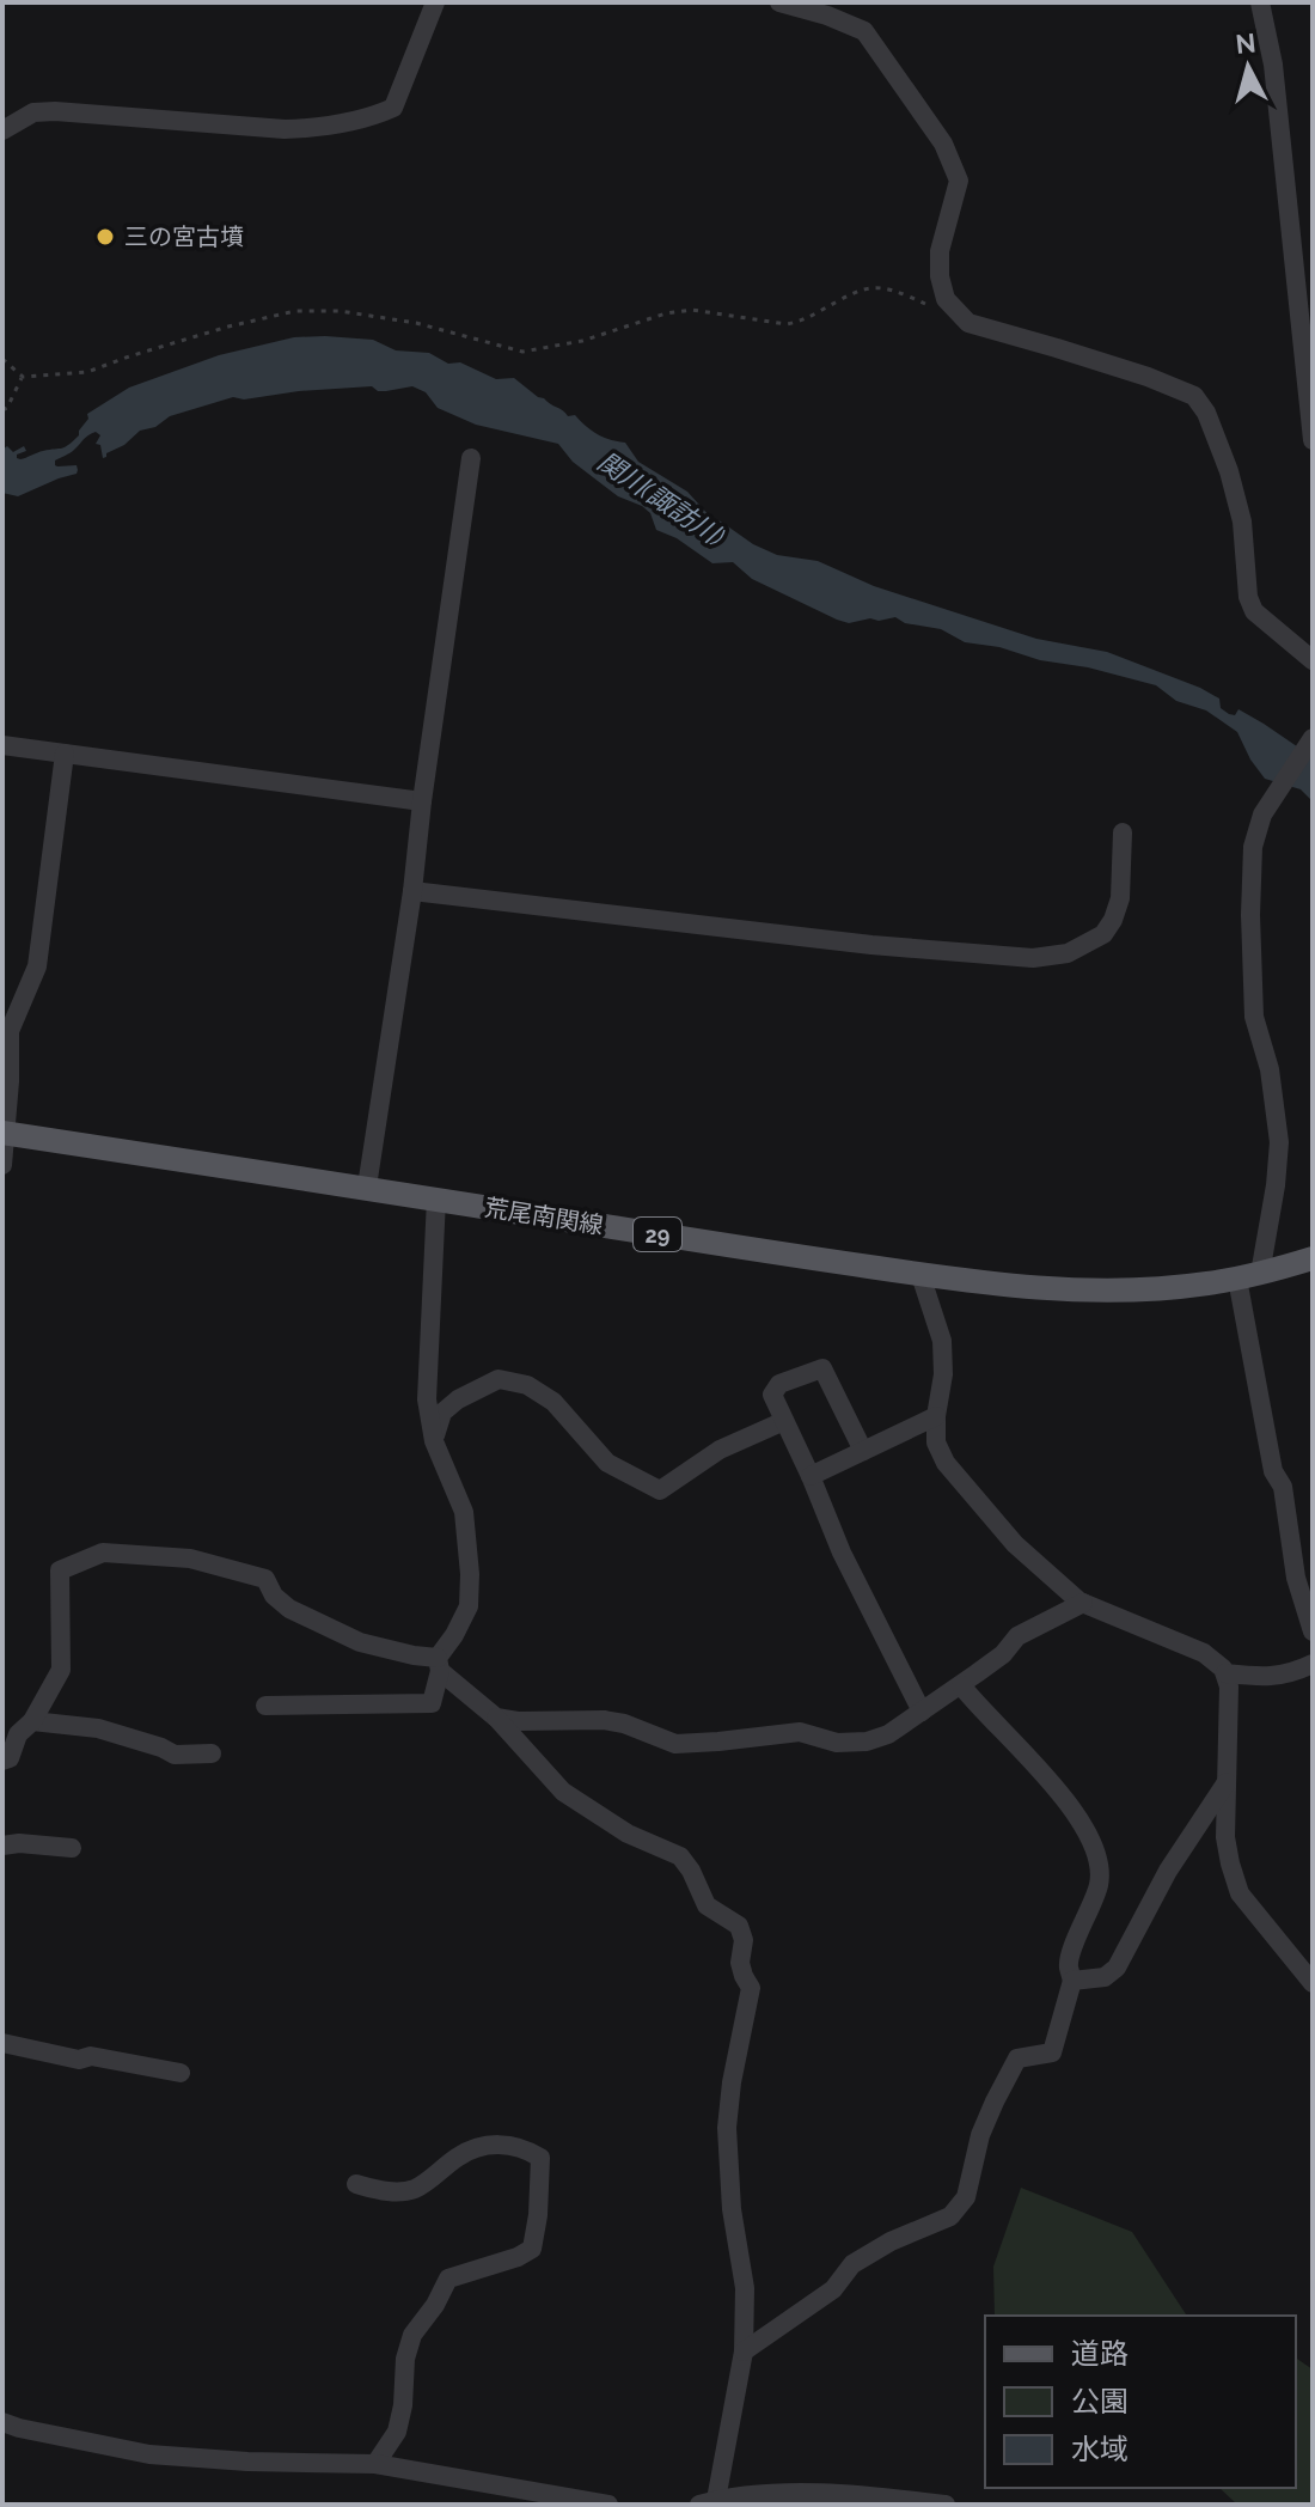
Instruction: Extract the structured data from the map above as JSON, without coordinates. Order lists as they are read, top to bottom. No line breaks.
{"streets":{"main road":["荒尾南関線","29"]},"water":["関川(諏訪川)"],"places":["三の宮古墳"],"legend":["道路","公園","水域"],"north":"top"}
